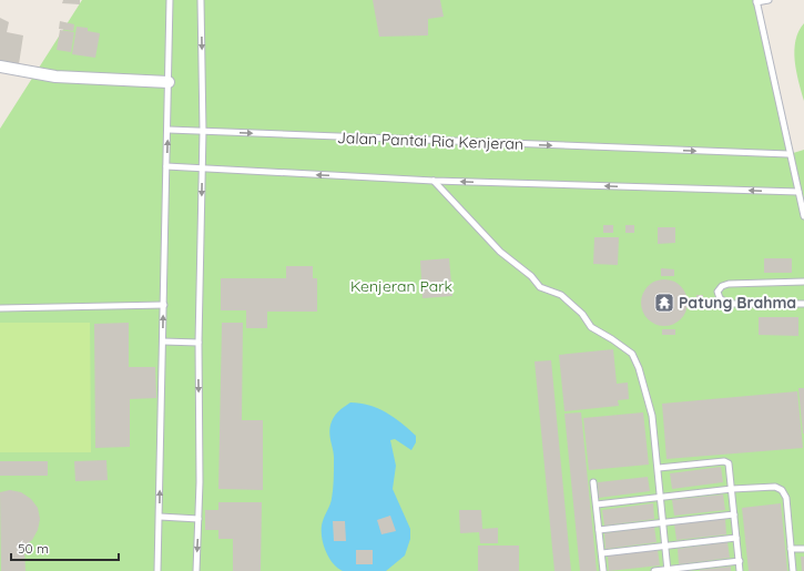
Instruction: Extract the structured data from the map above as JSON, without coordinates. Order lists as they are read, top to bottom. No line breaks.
{"streets":{"lane":["Jalan Pantai Ria Kenjeran"]},"parks":["Kenjeran Park"],"places":{"temple":["Patung Brahma"]},"scale_bar":"50 m"}
